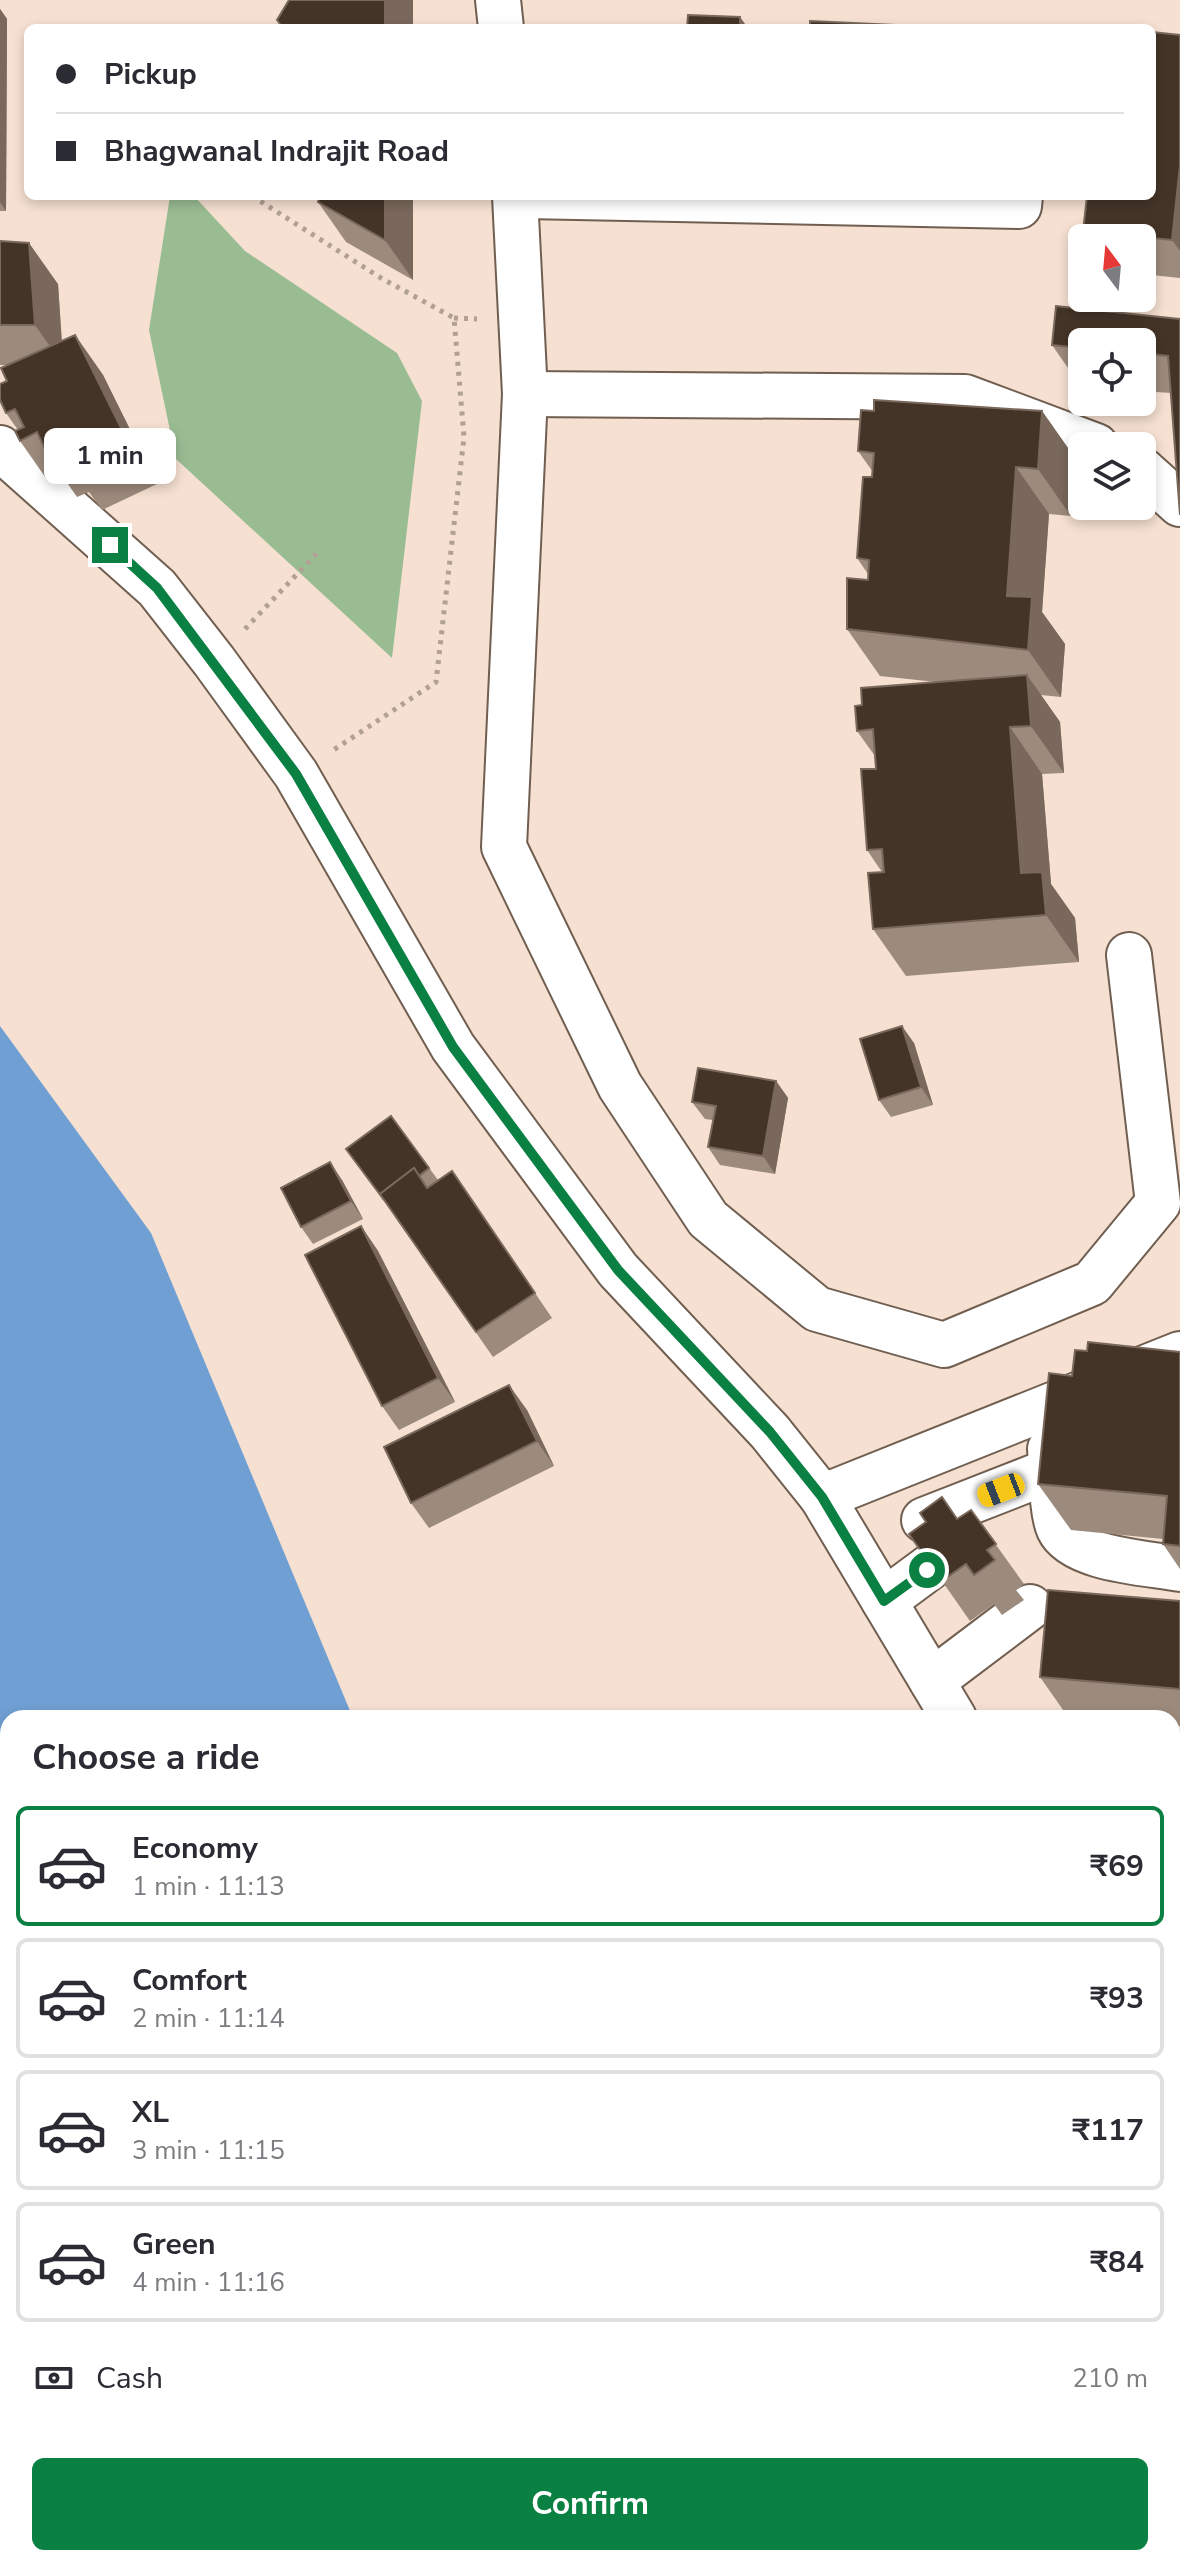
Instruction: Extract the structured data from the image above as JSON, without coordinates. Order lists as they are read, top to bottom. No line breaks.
{"north":"top","page":{"banner":["Pickup","Bhagwanal Indrajit Road"],"bubble":"1 min","heading":"Choose a ride","list":[{"name":"Economy","note":"1 min · 11:13","value":"₹69"},{"name":"Comfort","note":"2 min · 11:14","value":"₹93"},{"name":"XL","note":"3 min · 11:15","value":"₹117"},{"name":"Green","note":"4 min · 11:16","value":"₹84"}],"pay":["Cash","210 m"],"buttons":"Confirm"}}
